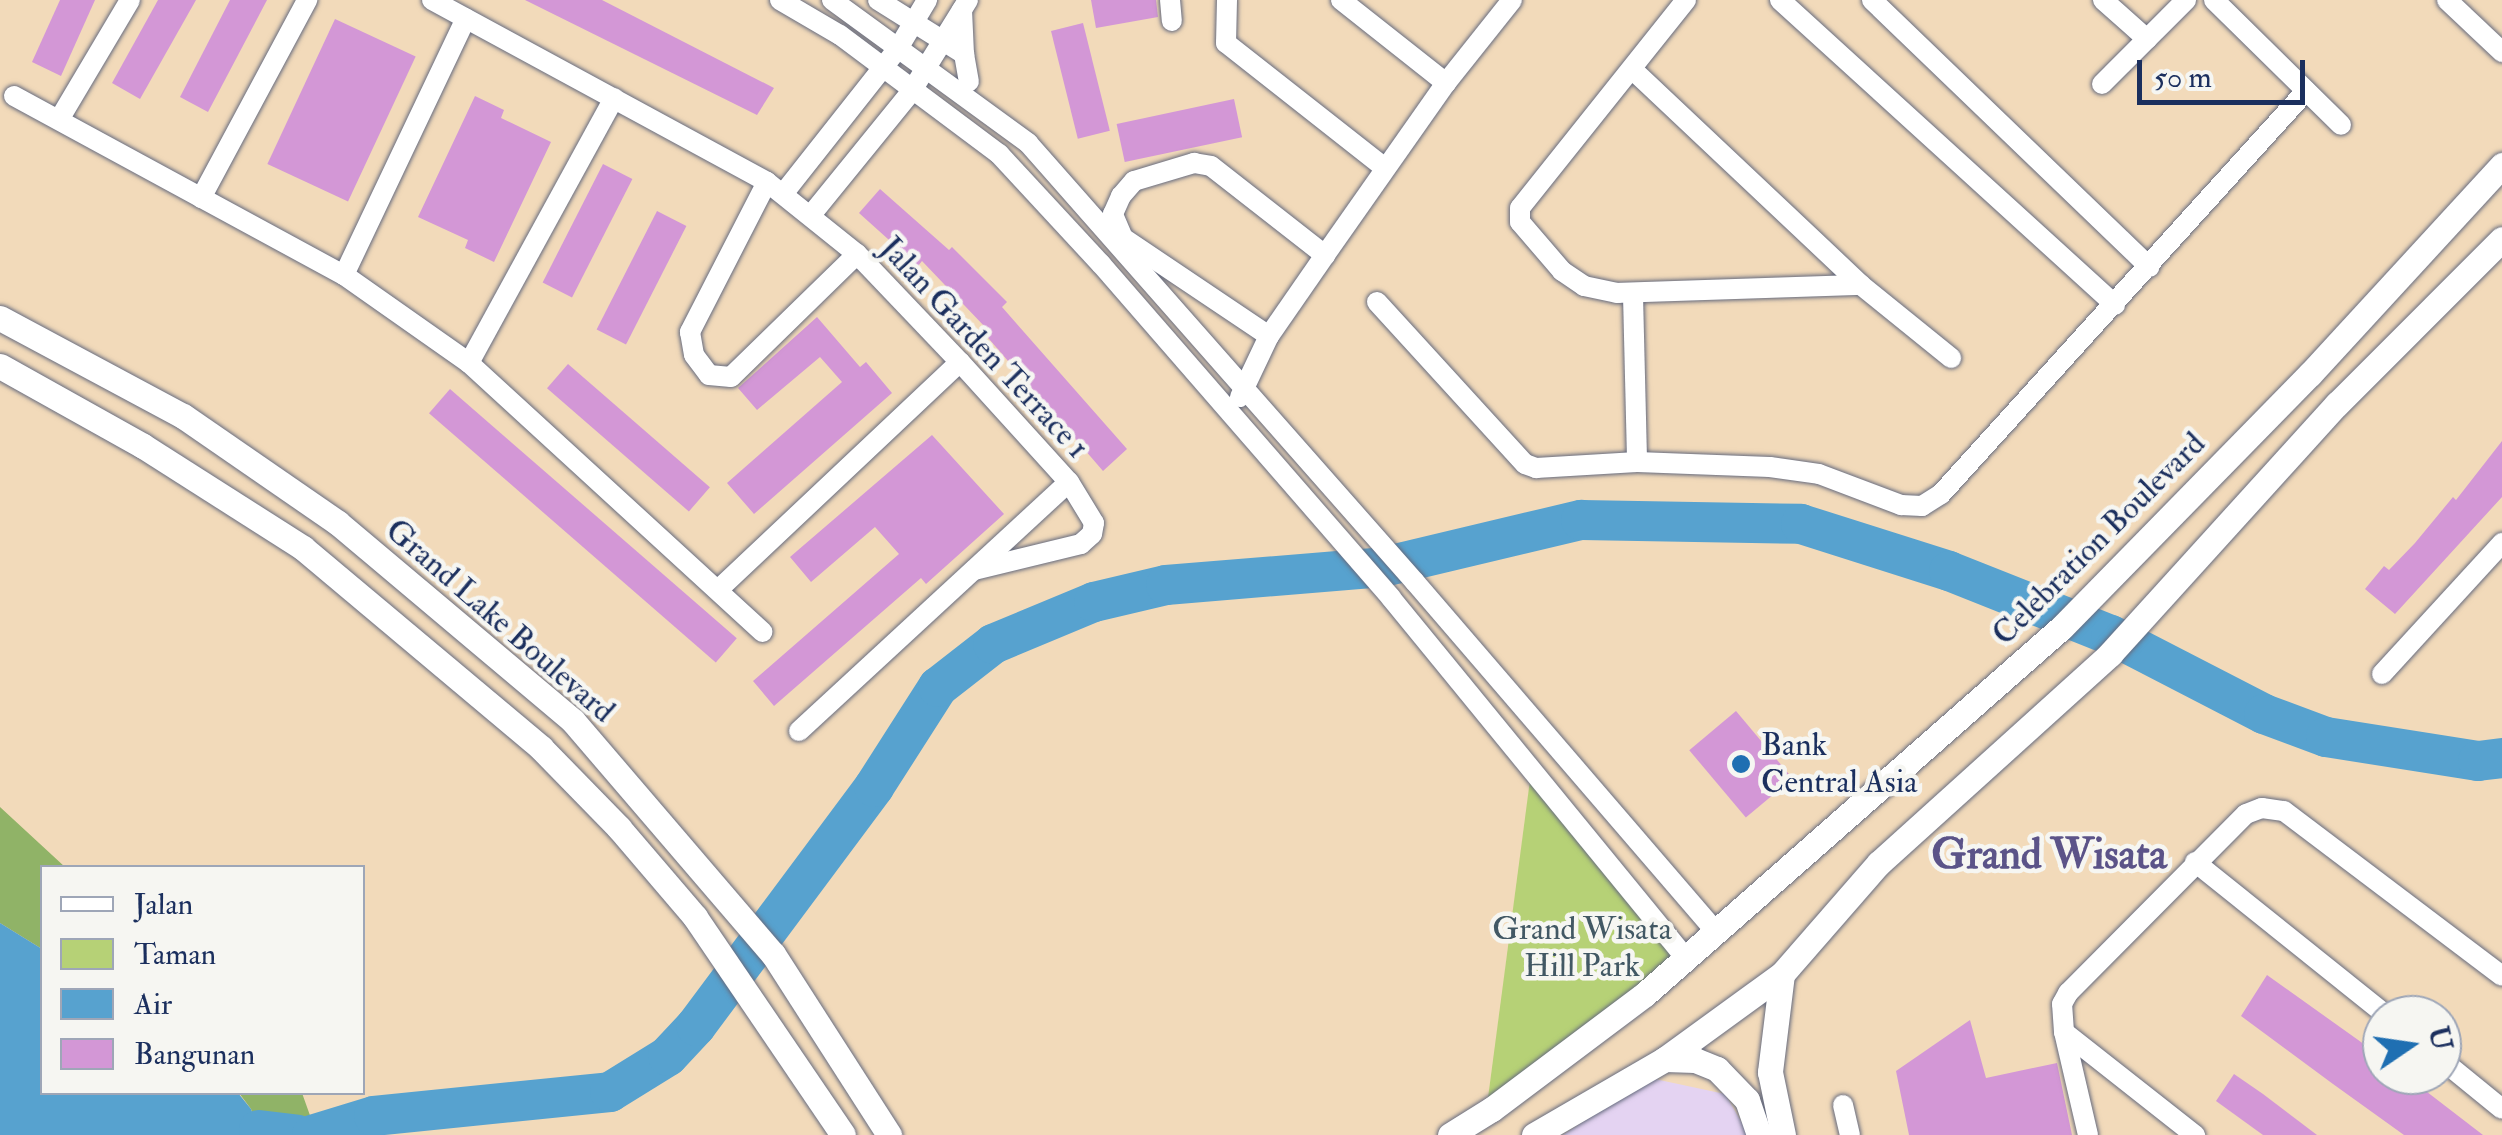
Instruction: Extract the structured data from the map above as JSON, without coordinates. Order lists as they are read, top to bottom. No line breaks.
{"streets":{"street":["Jalan Garden Terrace 1","Celebration Boulevard","Grand Lake Boulevard"]},"districts":["Grand Wisata"],"parks":["Grand Wisata Hill Park"],"places":["Bank Central Asia"],"legend":["Jalan","Taman","Air","Bangunan"],"scale_bar":"50 m","north":"right"}
